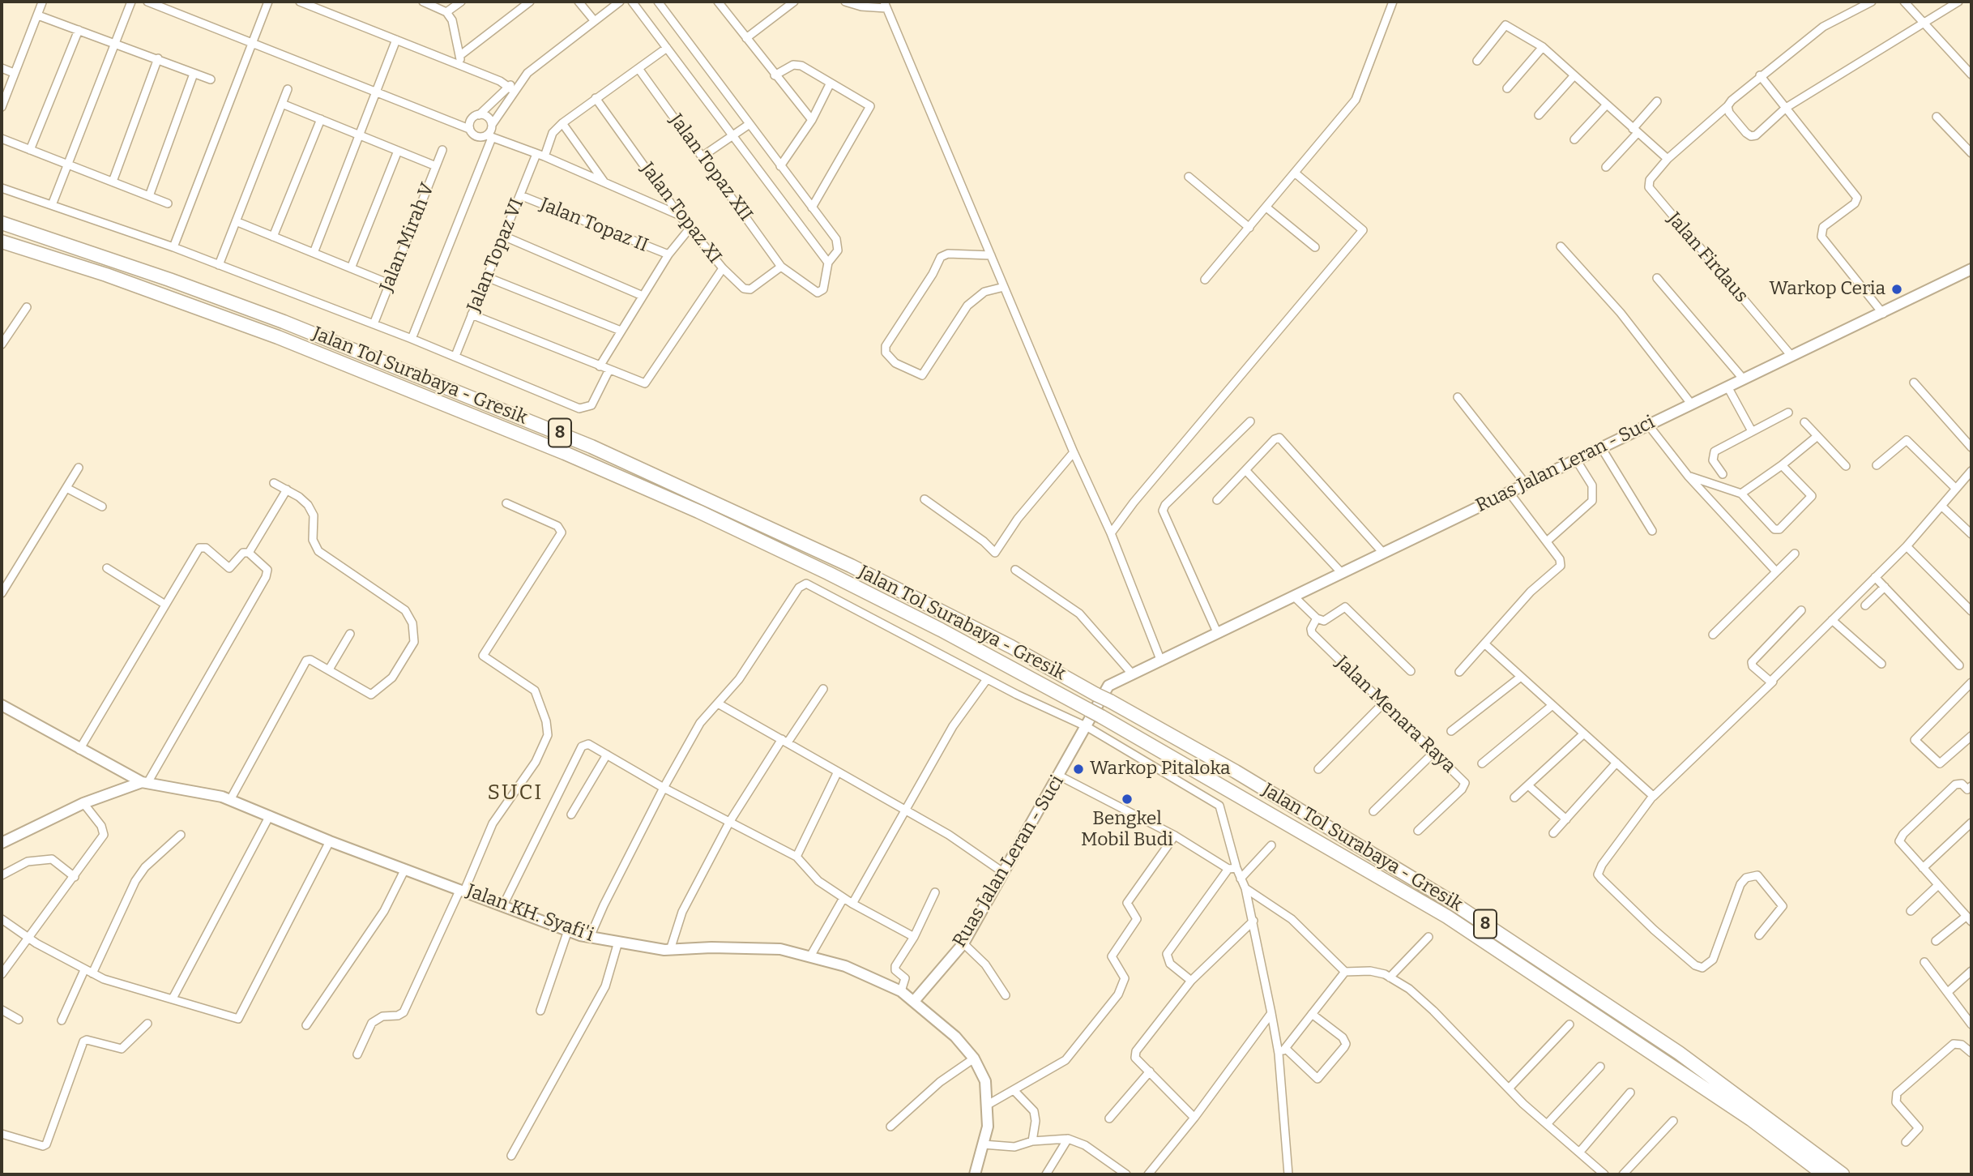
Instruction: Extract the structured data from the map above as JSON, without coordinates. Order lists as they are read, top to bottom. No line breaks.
{"streets":{"highway":["Jalan Tol Surabaya - Gresik","8"],"main road":["Ruas Jalan Leran - Suci","Jalan KH. Syafi'i"],"street":["Jalan Topaz XII","Jalan Topaz XI","Jalan Topaz II","Jalan Mirah V","Jalan Topaz VI","Jalan Firdaus","Jalan Menara Raya"]},"crossings":[["Jalan Topaz XII","Jalan Topaz XI"],["Jalan Topaz II","Jalan Topaz VI"],["Jalan Firdaus","Ruas Jalan Leran - Suci"],["Ruas Jalan Leran - Suci","Jalan KH. Syafi'i"]],"districts":["SUCI"],"places":["Warkop Ceria","Warkop Pitaloka","Bengkel Mobil Budi"]}
